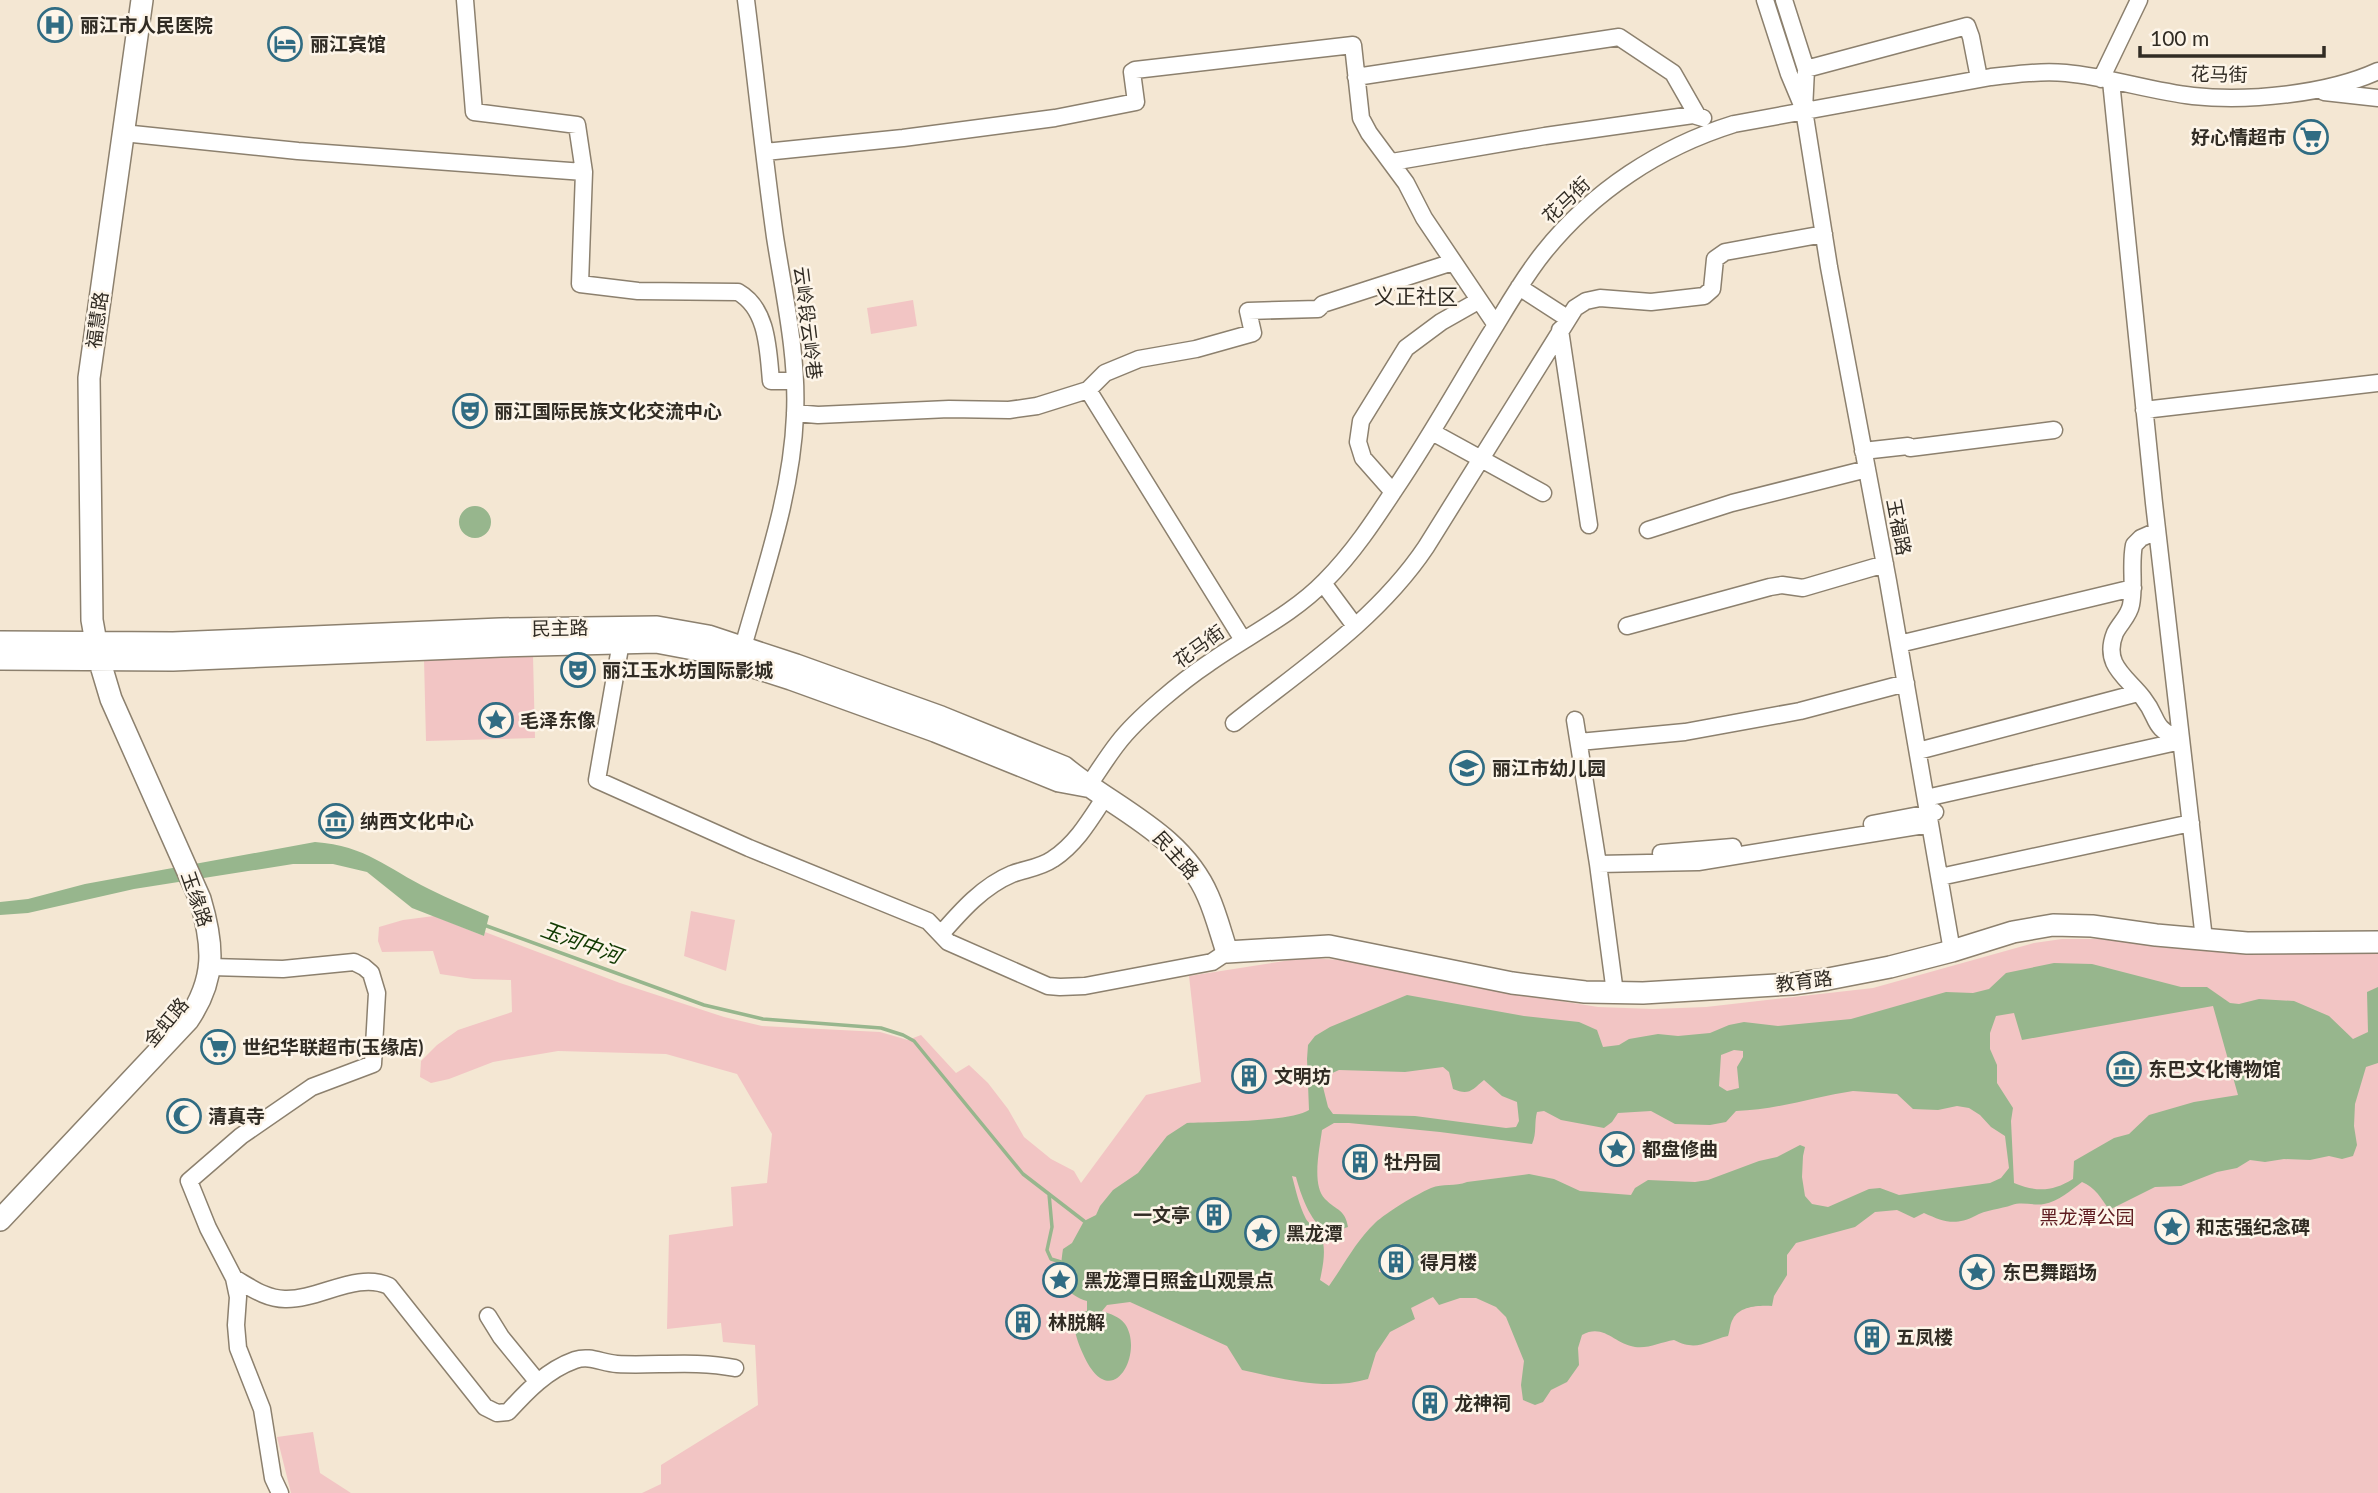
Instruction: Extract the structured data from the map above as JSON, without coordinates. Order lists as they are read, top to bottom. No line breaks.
{"streets":{"main road":["福慧路","民主路","玉缘路","教育路","金虹路"],"street":["花马街","云岭段云岭巷","玉福路"]},"crossings":[["花马街","玉福路"],["花马街","民主路"],["福慧路","民主路"],["福慧路","金虹路"],["云岭段云岭巷","民主路"],["玉福路","教育路"],["民主路","教育路"],["民主路","金虹路"],["玉缘路","金虹路"]],"districts":["义正社区"],"water":["玉河中河"],"parks":["黑龙潭公园"],"places":{"hospital":["丽江市人民医院"],"hotel":["丽江宾馆"],"supermarket":["好心情超市","世纪华联超市(玉缘店)"],"theatre":["丽江国际民族文化交流中心","丽江玉水坊国际影城"],"place":["毛泽东像","都盘修曲","和志强纪念碑","黑龙潭","东巴舞蹈场","黑龙潭日照金山观景点"],"school or university":["丽江市幼儿园"],"museum":["纳西文化中心","东巴文化博物馆"],"building":["文明坊","牡丹园","一文亭","得月楼","林脱解","五凤楼","龙神祠"],"mosque":["清真寺"]},"scale_bar":"100 m"}
